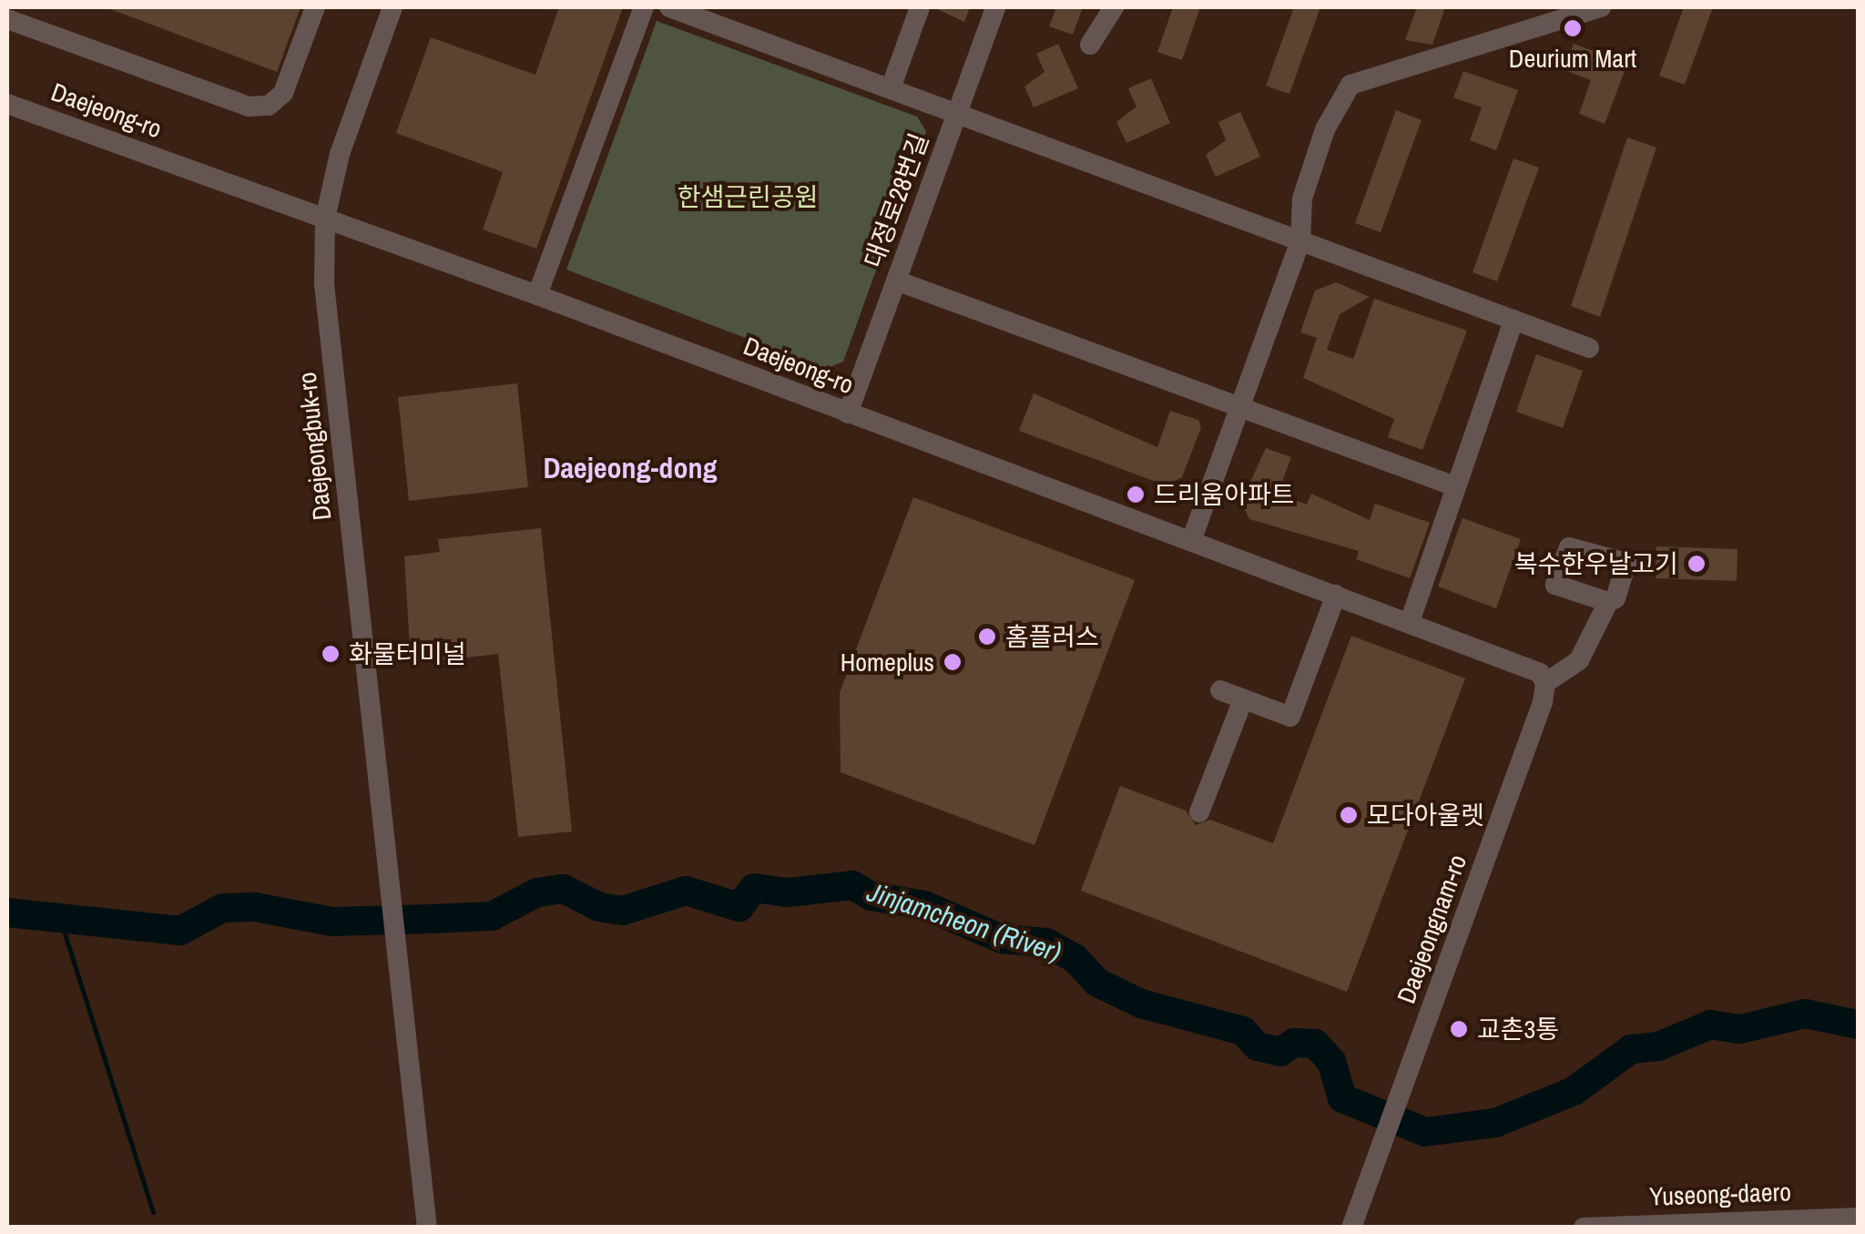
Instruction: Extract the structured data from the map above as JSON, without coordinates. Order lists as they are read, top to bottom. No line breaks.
{"streets":{"street":["Daejeong-ro","대정로28번길","Daejeongbuk-ro","Daejeongnam-ro","Yuseong-daero"]},"crossings":[["Daejeong-ro","대정로28번길"],["Daejeong-ro","Daejeongbuk-ro"],["Daejeong-ro","Daejeongnam-ro"]],"districts":["Daejeong-dong"],"water":["Jinjamcheon (River)"],"parks":["한샘근린공원"],"places":["Deurium Mart","드리움아파트","복수한우날고기","홈플러스","화물터미널","Homeplus","모다아울렛","교촌3통"]}
